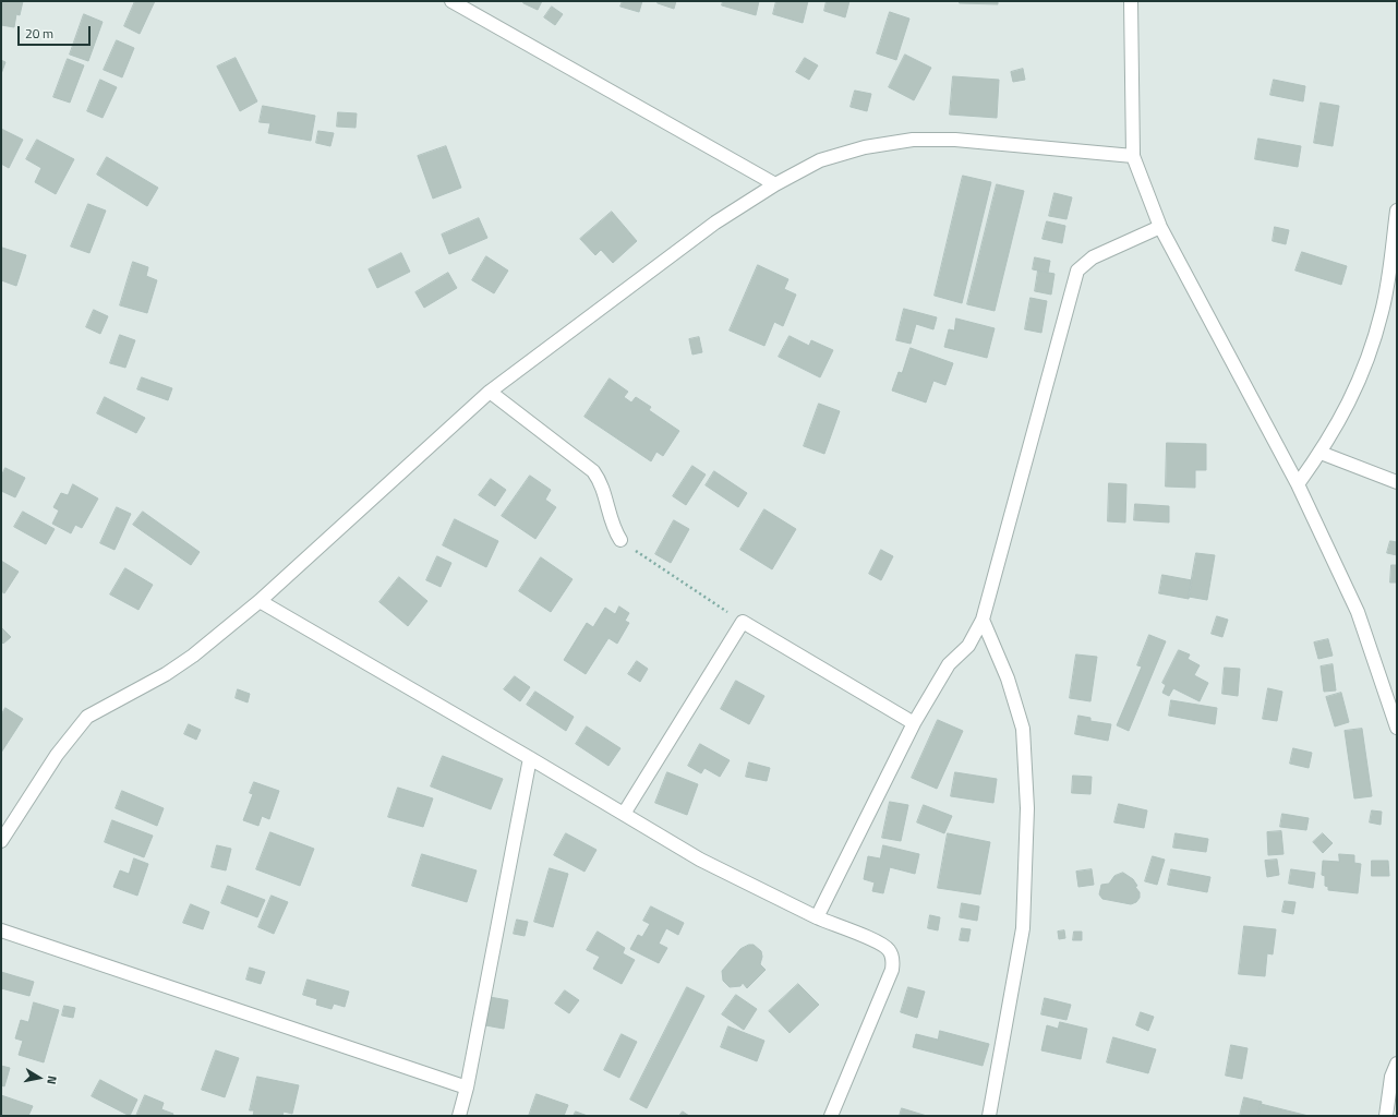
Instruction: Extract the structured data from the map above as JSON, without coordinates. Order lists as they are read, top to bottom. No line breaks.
{"scale_bar":"20 m","north":"right"}
